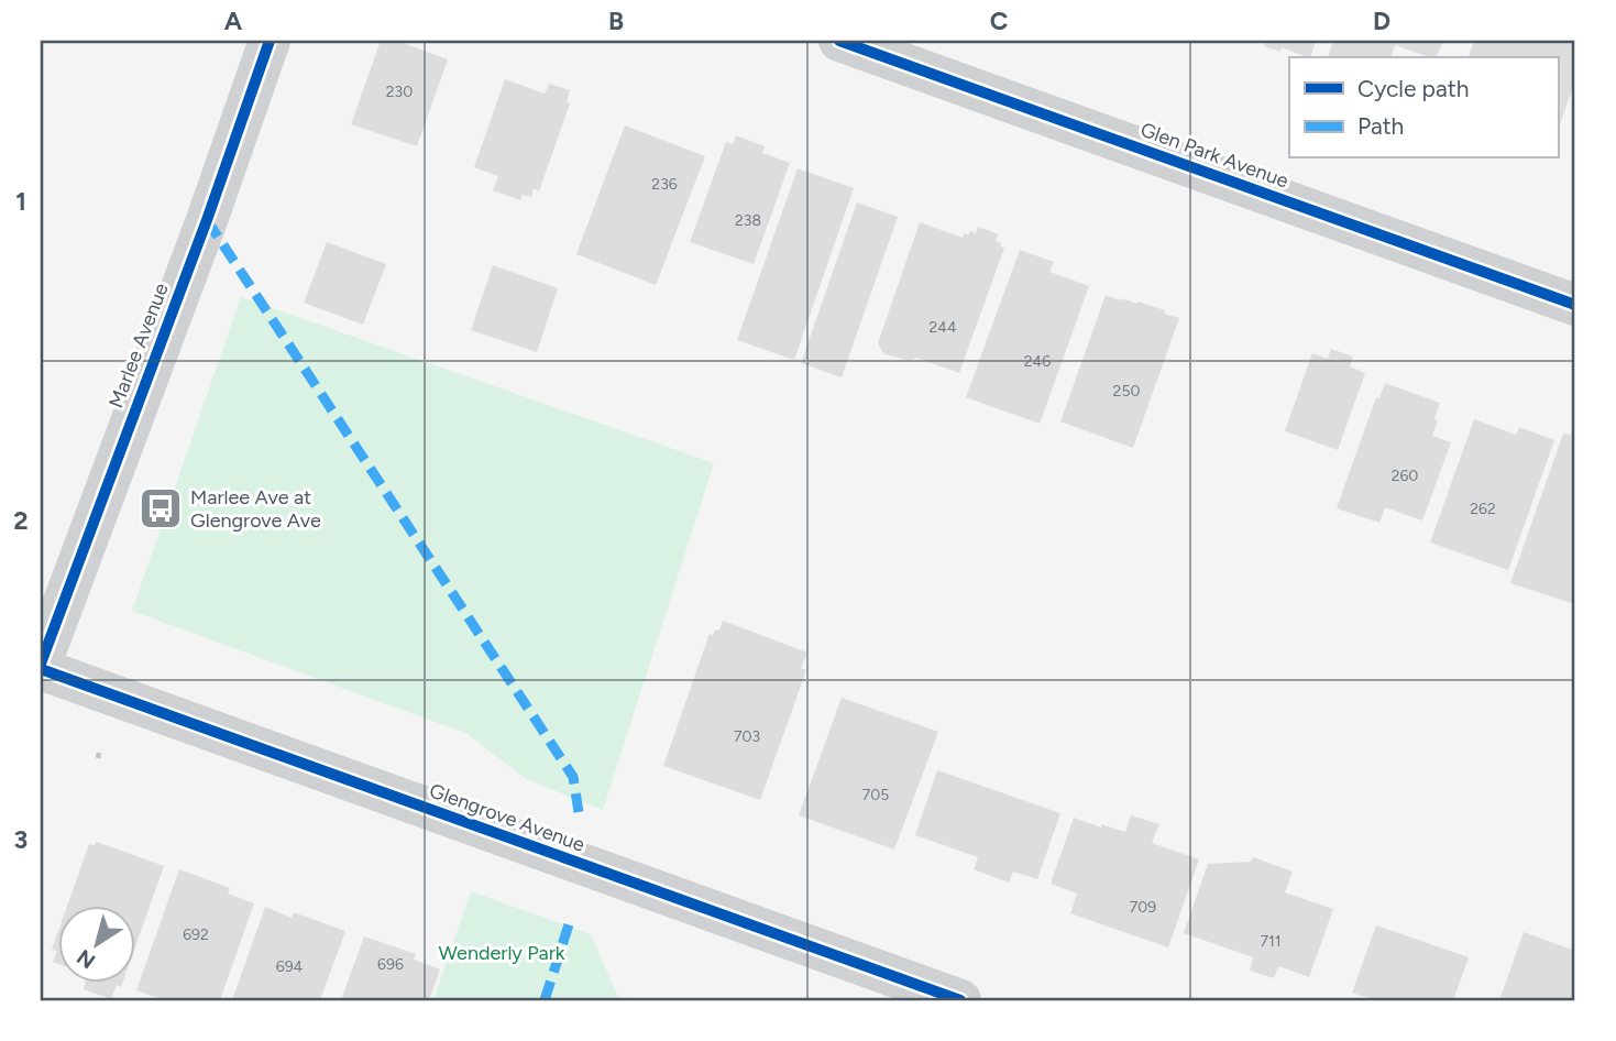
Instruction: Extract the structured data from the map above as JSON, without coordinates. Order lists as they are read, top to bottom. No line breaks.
{"streets":{"street":["Glen Park Avenue","Marlee Avenue","Glengrove Avenue"]},"parks":["Wenderly Park"],"places":{"bus stop":["Marlee Ave at Glengrove Ave"]},"house_numbers":["230","236","238","244","246","250","260","262","703","705","709","692","711","696","694"],"legend":["Cycle path","Path"],"north":"bottom left","grid":{"columns":["A","B","C","D"],"rows":["1","2","3"]}}
